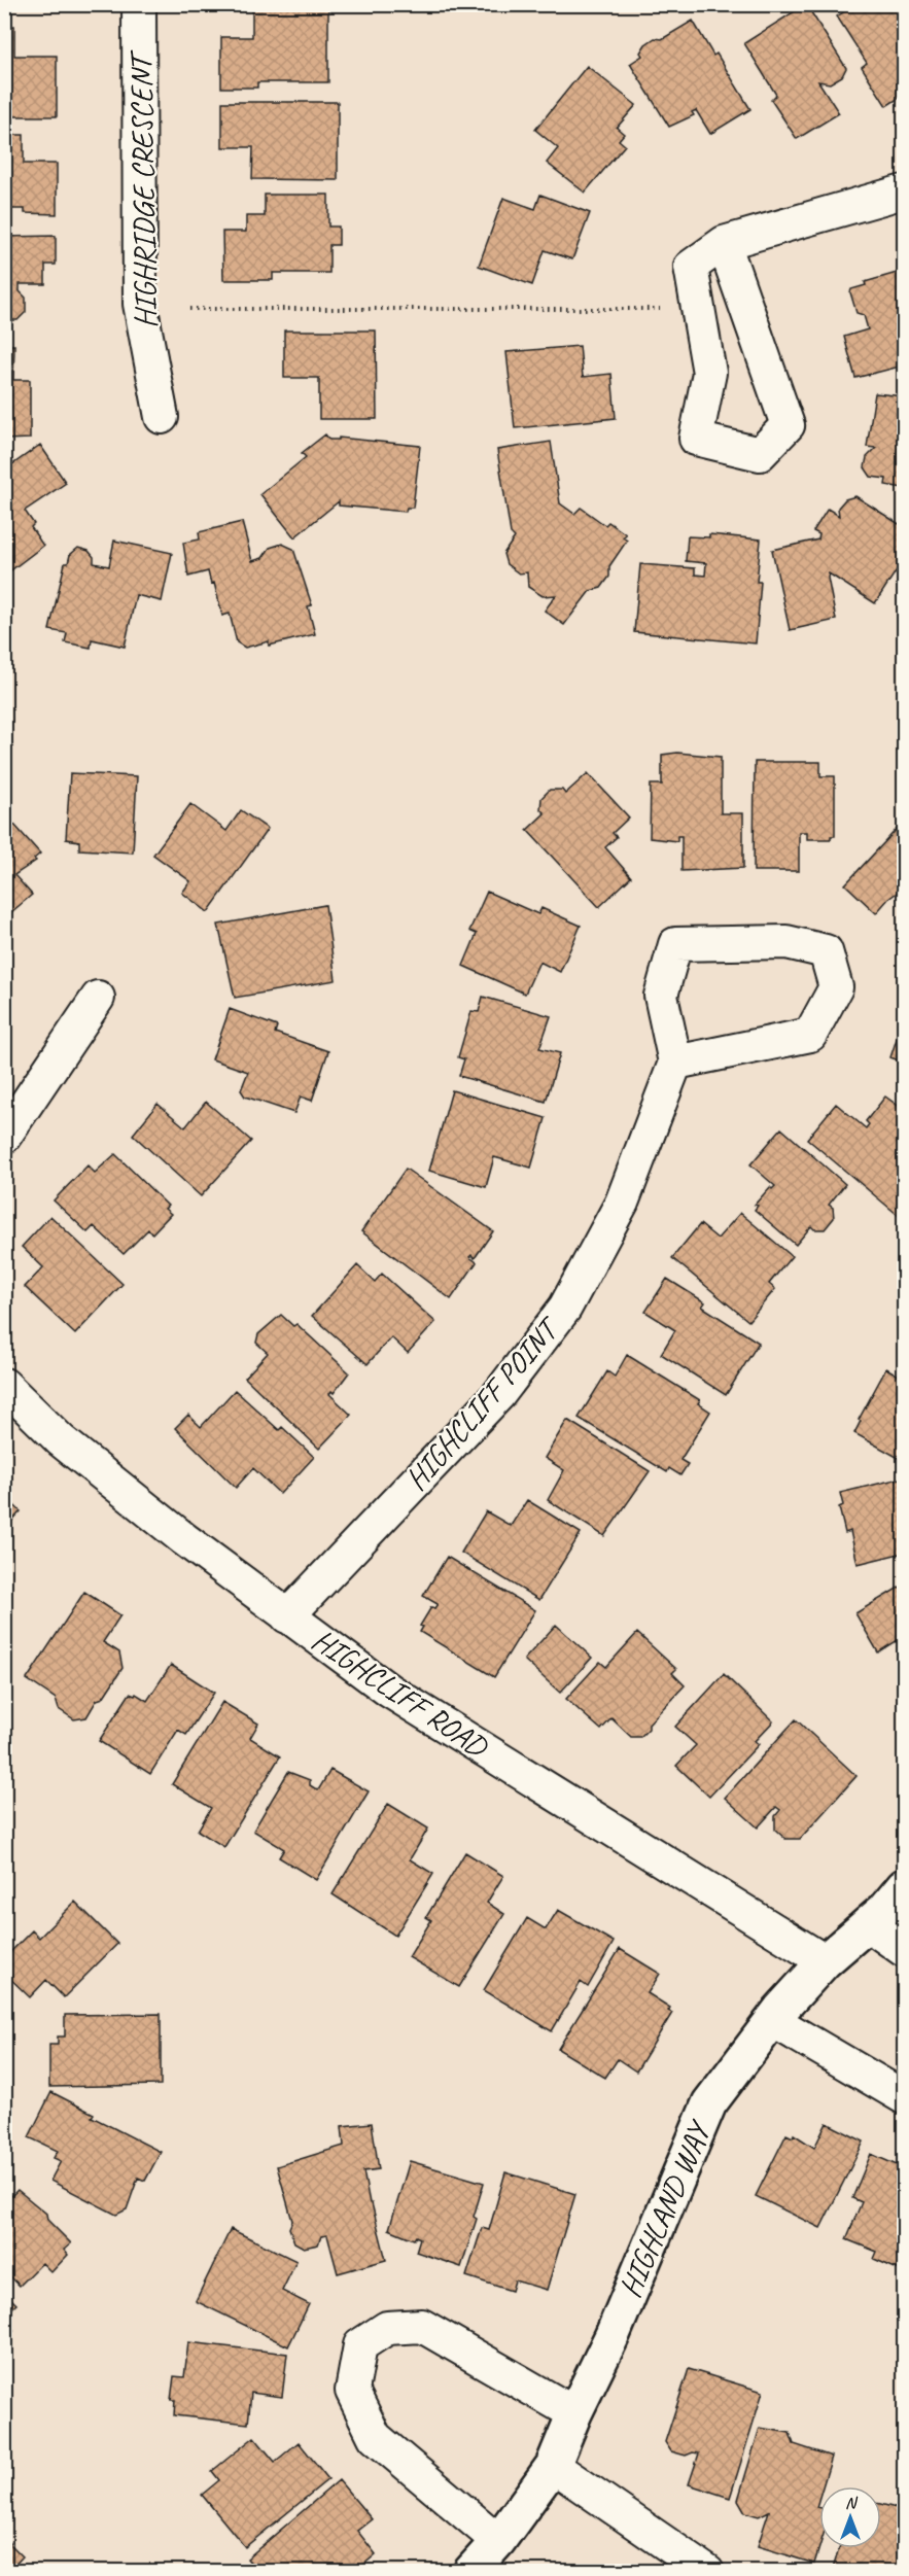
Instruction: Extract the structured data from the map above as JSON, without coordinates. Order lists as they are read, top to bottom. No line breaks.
{"streets":{"street":["HIGHRIDGE CRESCENT","HIGHCLIFF POINT","HIGHCLIFF ROAD","HIGHLAND WAY"]},"crossings":[["HIGHCLIFF POINT","HIGHCLIFF ROAD"],["HIGHCLIFF ROAD","HIGHLAND WAY"]],"north":"top"}
